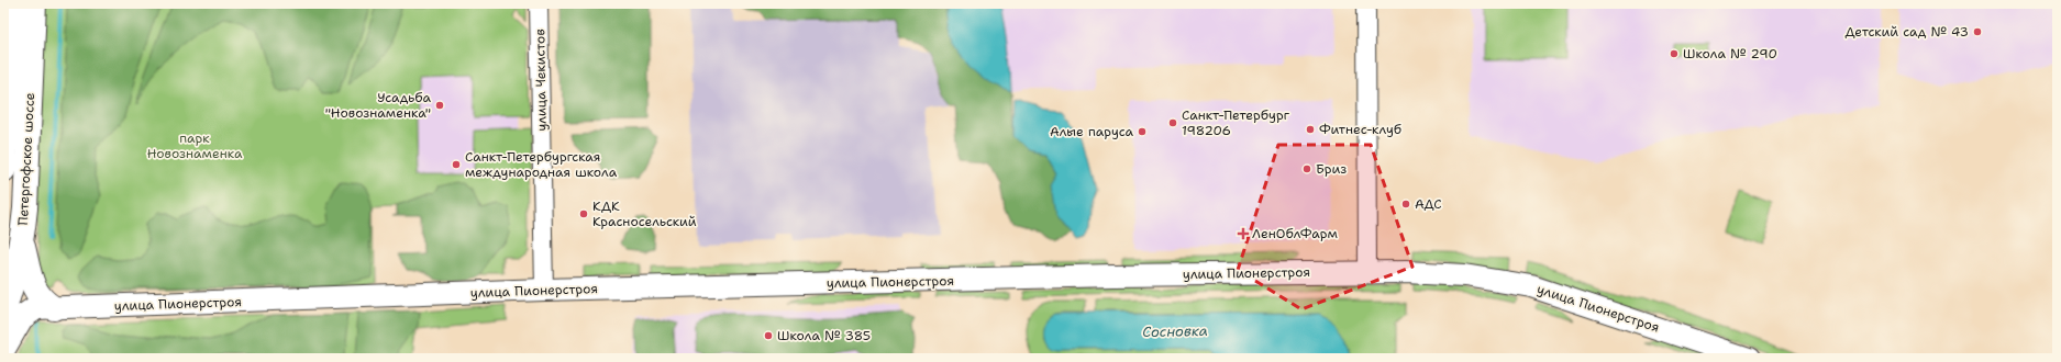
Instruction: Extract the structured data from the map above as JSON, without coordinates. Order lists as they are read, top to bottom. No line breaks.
{"streets":{"main road":["Петергофское шоссе"],"street":["улица Чекистов","улица Пионерстроя"]},"crossings":[["улица Чекистов","улица Пионерстроя"],["Петергофское шоссе","улица Пионерстроя"]],"water":["Сосновка"],"parks":["парк Новознаменка"],"places":{"other":["Детский сад № 43","Школа № 290","Усадьба \"Новознаменка\"","Санкт-Петербург 198206","Фитнес-клуб","Алые паруса","Санкт-Петербургская международная школа","Бриз","АДС","КДК Красносельский","Школа № 385"],"health":["ЛенОблФарм"]}}
